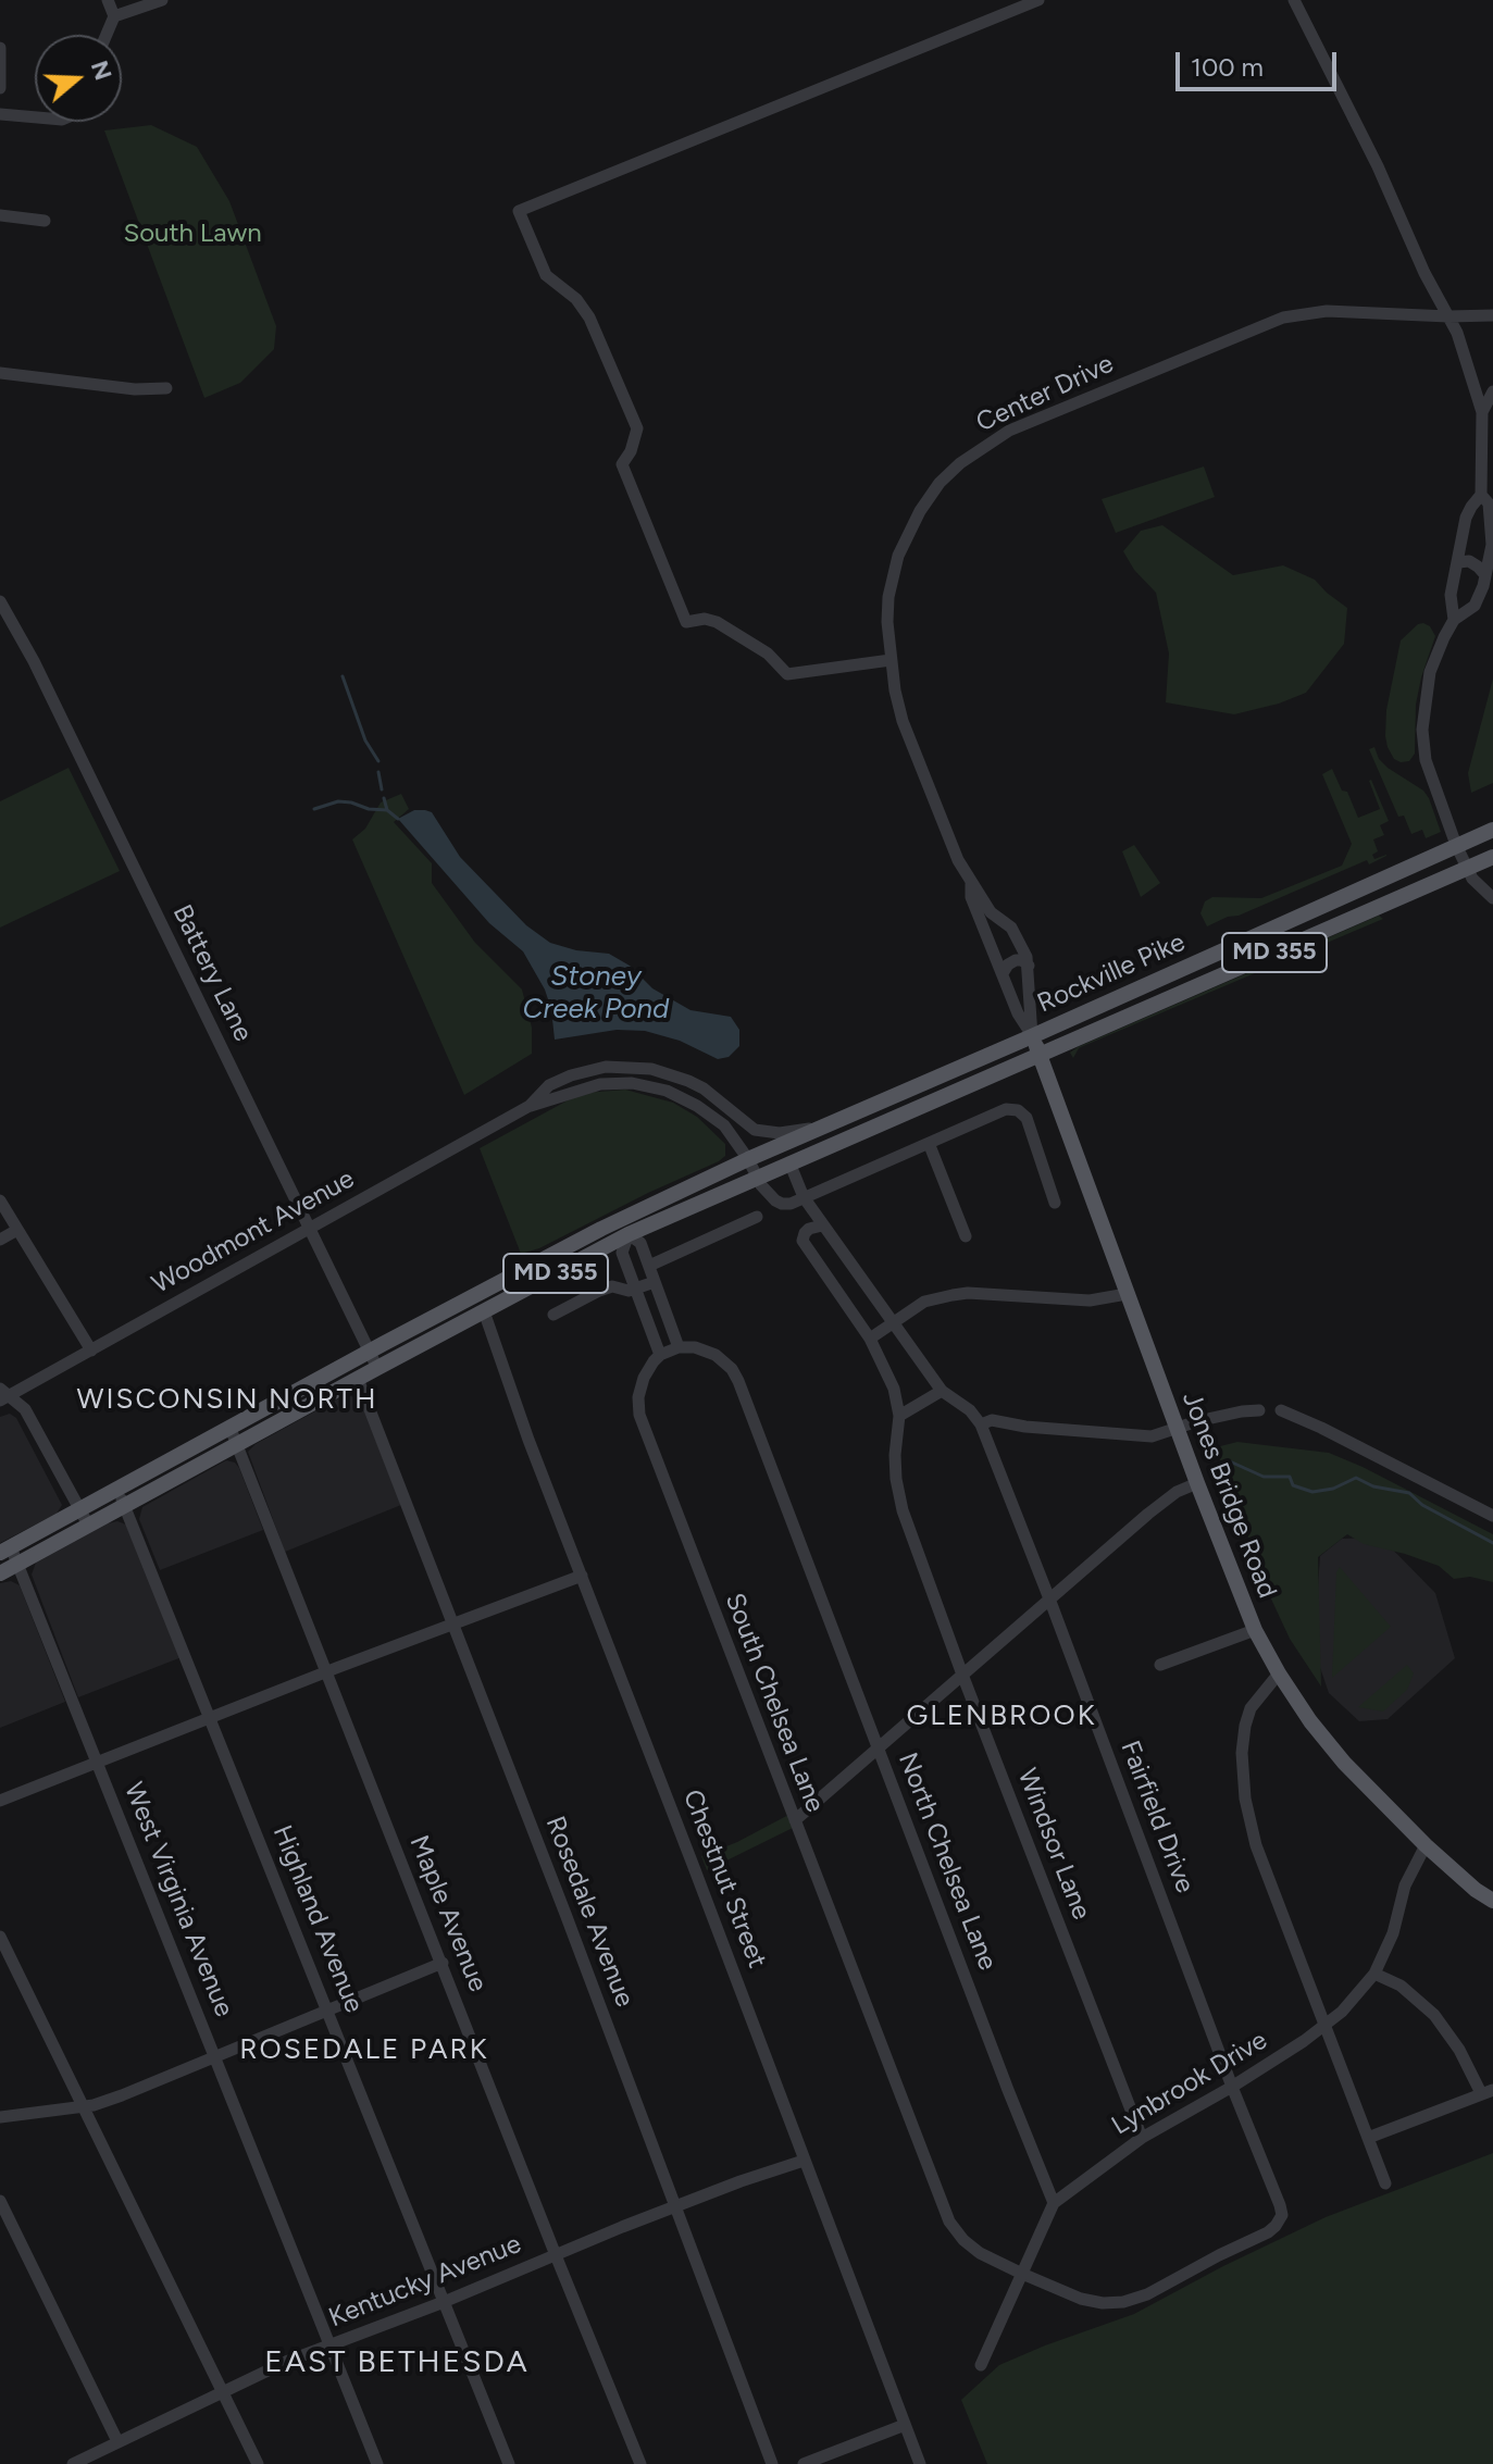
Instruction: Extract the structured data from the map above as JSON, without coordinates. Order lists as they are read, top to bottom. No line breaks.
{"streets":{"main road":["MD 355","Rockville Pike","Jones Bridge Road"],"street":["Center Drive","Battery Lane","Woodmont Avenue","South Chelsea Lane","Fairfield Drive","Windsor Lane","North Chelsea Lane","Chestnut Street","West Virginia Avenue","Rosedale Avenue","Maple Avenue","Highland Avenue","Lynbrook Drive","Kentucky Avenue"]},"crossings":[["Center Drive","Rockville Pike"],["Center Drive","Jones Bridge Road"],["MD 355","Battery Lane"],["MD 355","Rockville Pike"],["MD 355","Woodmont Avenue"],["MD 355","Chestnut Street"],["MD 355","West Virginia Avenue"],["MD 355","Rosedale Avenue"],["MD 355","Maple Avenue"],["MD 355","Highland Avenue"],["Battery Lane","Woodmont Avenue"],["Rockville Pike","Woodmont Avenue"],["Rockville Pike","Jones Bridge Road"],["Jones Bridge Road","Lynbrook Drive"],["South Chelsea Lane","Fairfield Drive"],["South Chelsea Lane","Lynbrook Drive"],["Fairfield Drive","Lynbrook Drive"],["Windsor Lane","Lynbrook Drive"],["North Chelsea Lane","Lynbrook Drive"],["Chestnut Street","Kentucky Avenue"],["West Virginia Avenue","Kentucky Avenue"],["Rosedale Avenue","Kentucky Avenue"],["Maple Avenue","Kentucky Avenue"],["Highland Avenue","Kentucky Avenue"]],"districts":["WISCONSIN NORTH","GLENBROOK","ROSEDALE PARK","EAST BETHESDA"],"water":["Stoney Creek Pond"],"parks":["South Lawn"],"scale_bar":"100 m","north":"right"}
